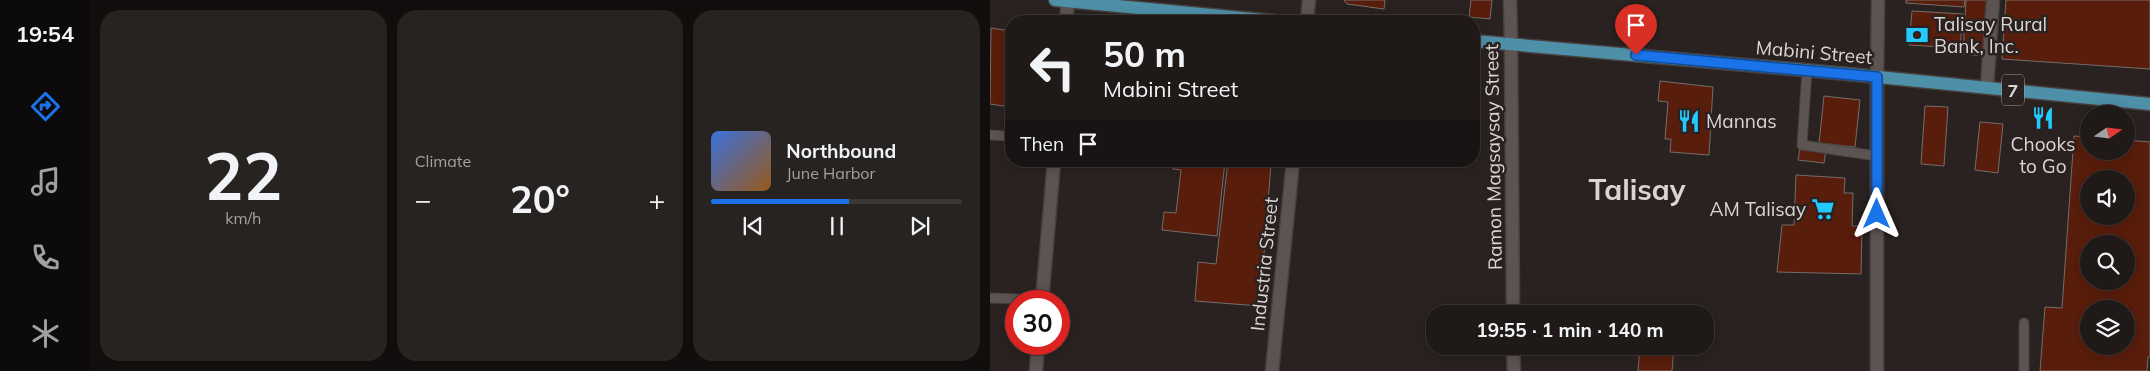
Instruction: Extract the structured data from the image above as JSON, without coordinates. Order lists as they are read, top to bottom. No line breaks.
{"streets":{"main road":["Mabini Street","7"],"street":["Ramon Magsaysay Street","Industria Street"]},"crossings":[["Mabini Street","Ramon Magsaysay Street"]],"districts":["Talisay"],"places":{"bank":["Talisay Rural Bank, Inc."],"restaurant":["Chooks to Go","Mannas"],"supermarket":["AM Talisay"]},"north":"right","page":{"tabs":"19:54","tile":[["22","km/h"],"Climate"],"turn":["50 m","Mabini Street"],"then":"Then","song":["Northbound","June Harbor"],"heat":["−","20°","+"],"limit":"30","trip":"19:55 · 1 min · 140 m"}}
